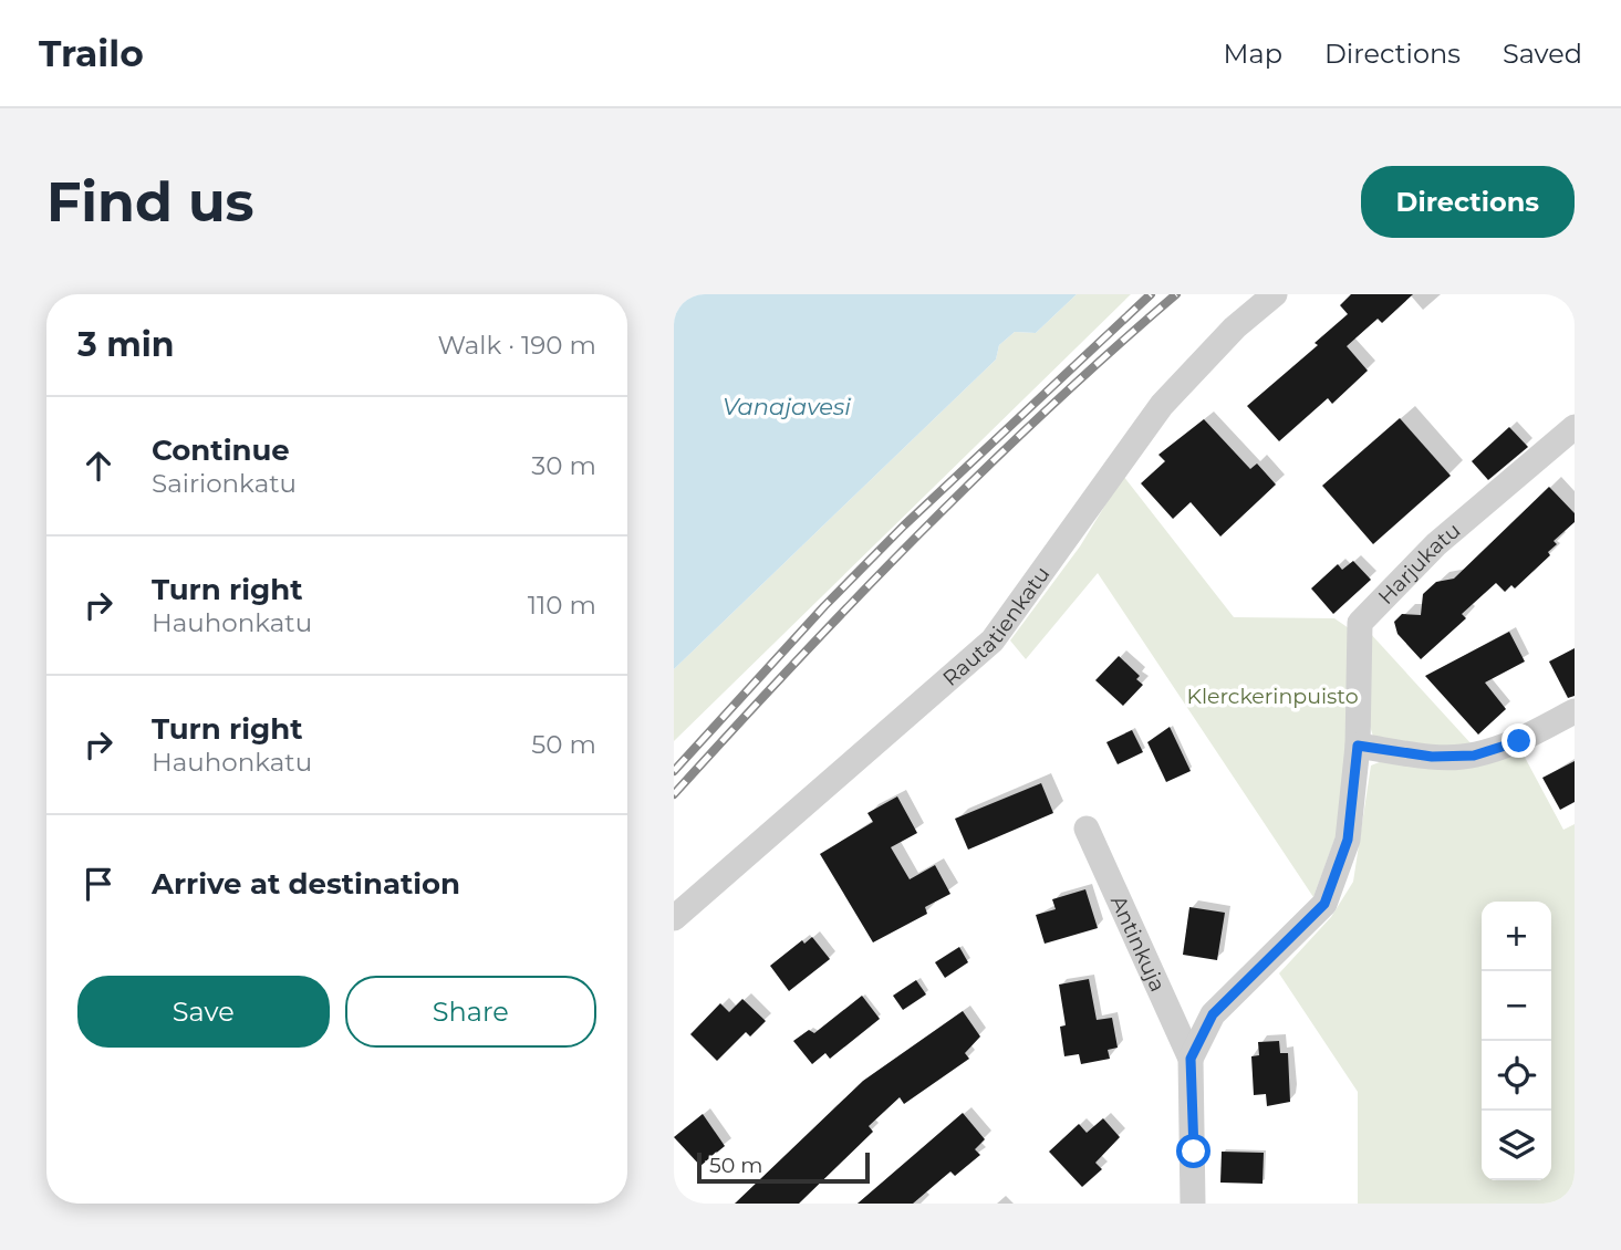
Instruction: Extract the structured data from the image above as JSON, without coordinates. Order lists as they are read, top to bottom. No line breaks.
{"streets":{"street":["Harjukatu","Rautatienkatu","Antinkuja"]},"crossings":[["Harjukatu","Antinkuja"]],"water":["Vanajavesi"],"parks":["Klerckerinpuisto"],"scale_bar":"50 m","page":{"header":"Trailo","nav":["Map","Directions","Saved"],"buttons":["Directions",["Save","Share"]],"title":"Find us","heading":["3 min","Walk · 190 m"],"list":[["Continue","Sairionkatu","30 m"],["Turn right","Hauhonkatu","110 m"],["Turn right","Hauhonkatu","50 m"],"Arrive at destination"],"map_buttons":["+","−"],"scale":"50 m"}}
